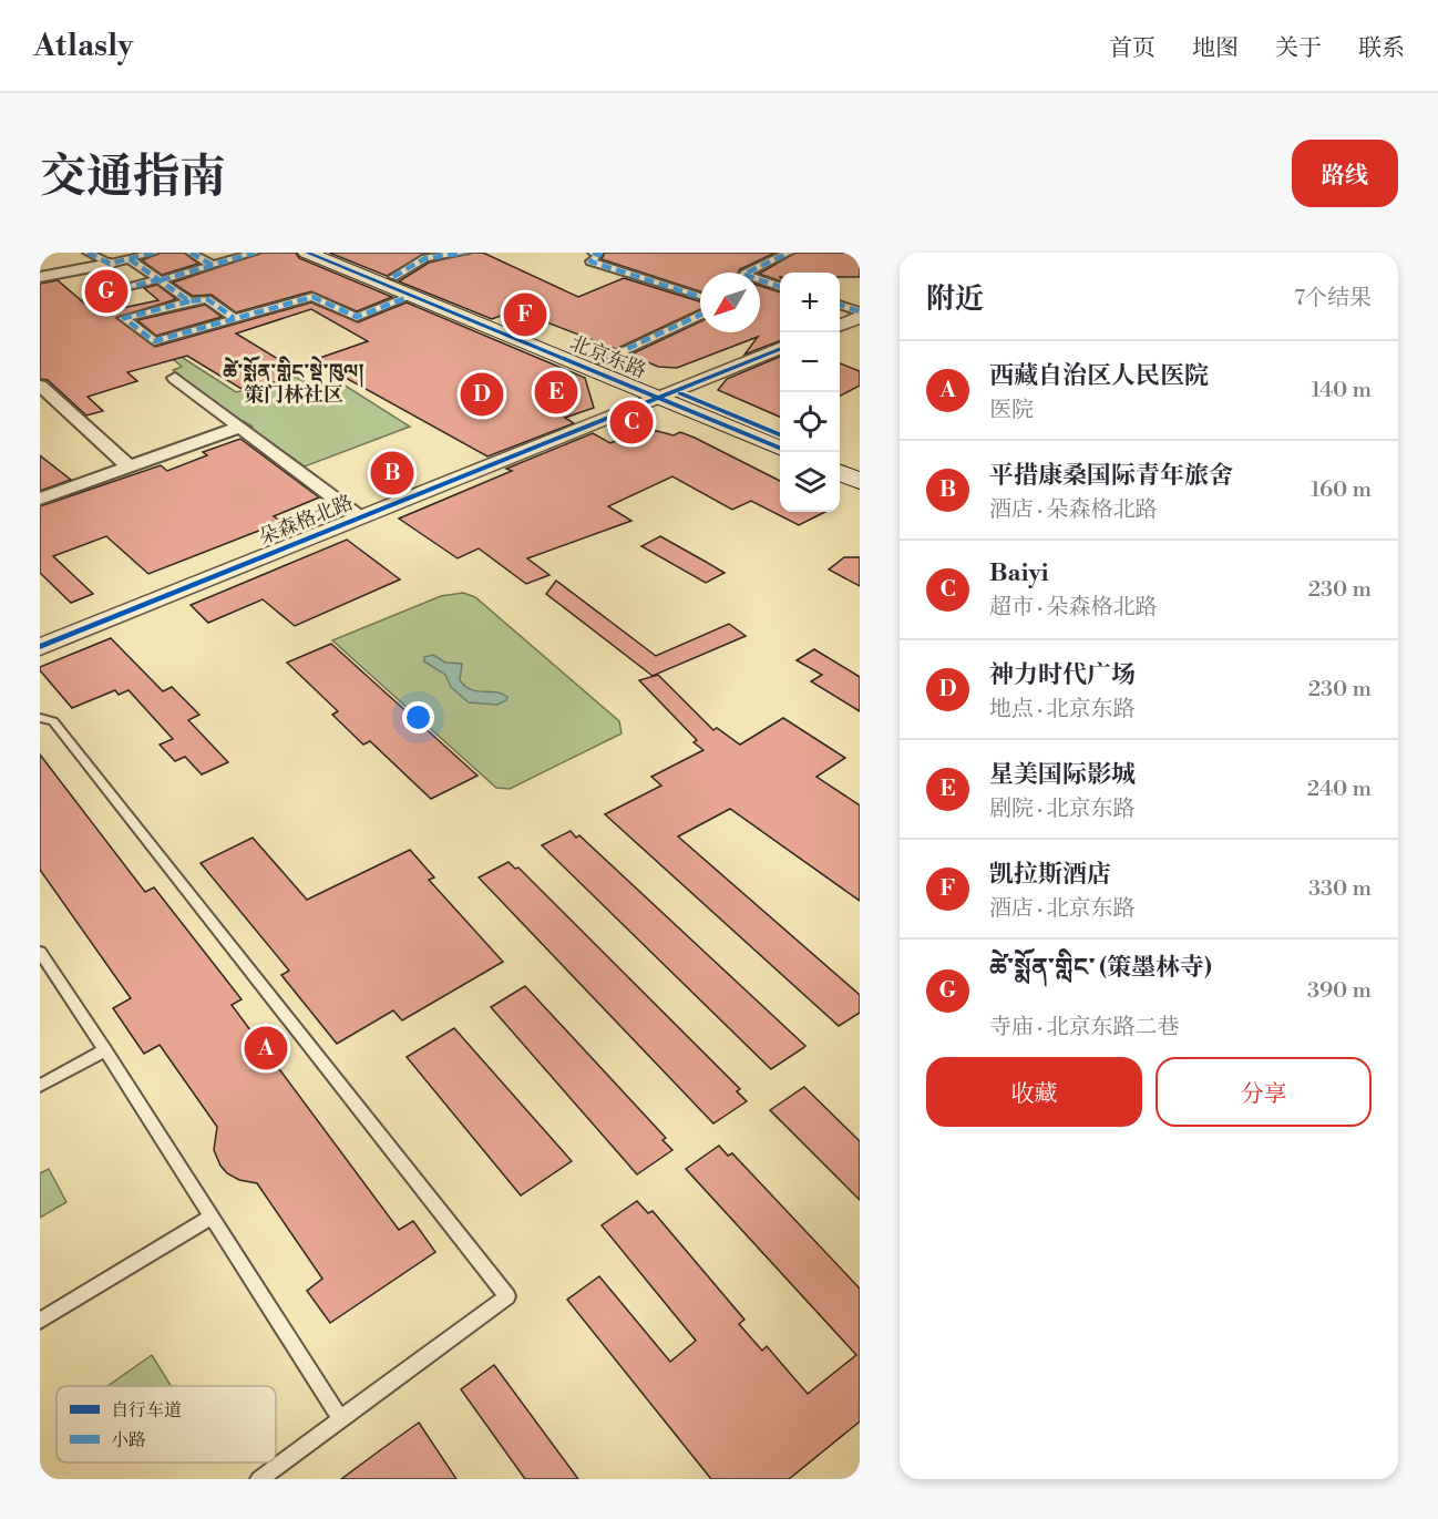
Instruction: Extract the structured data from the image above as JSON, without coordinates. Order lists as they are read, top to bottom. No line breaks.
{"streets":{"main road":["北京东路"],"street":["朵森格北路"]},"crossings":[["北京东路","朵森格北路"]],"districts":["ཚེ་སྨོན་གླིང་སྡེ་ཁུལ། 策门林社区"],"legend":["自行车道","小路"],"north":"bottom left","page":{"header":"Atlasly","nav":["首页","地图","关于","联系"],"title":"交通指南","buttons":["路线",["收藏","分享"]],"heading":["附近","7个结果"],"pins":["G","F","E","D","C","B","A"],"map_buttons":["+","−"],"list":[{"mark":"A","name":"西藏自治区人民医院","note":"医院","value":"140 m"},{"mark":"B","name":"平措康桑国际青年旅舍","note":"酒店 · 朵森格北路","value":"160 m"},{"mark":"C","name":"Baiyi","note":"超市 · 朵森格北路","value":"230 m"},{"mark":"D","name":"神力时代广场","note":"地点 · 北京东路","value":"230 m"},{"mark":"E","name":"星美国际影城","note":"剧院 · 北京东路","value":"240 m"},{"mark":"F","name":"凯拉斯酒店","note":"酒店 · 北京东路","value":"330 m"},{"mark":"G","name":"ཚེ་སྨོན་གླིང་ (策墨林寺)","note":"寺庙 · 北京东路二巷","value":"390 m"}]}}
